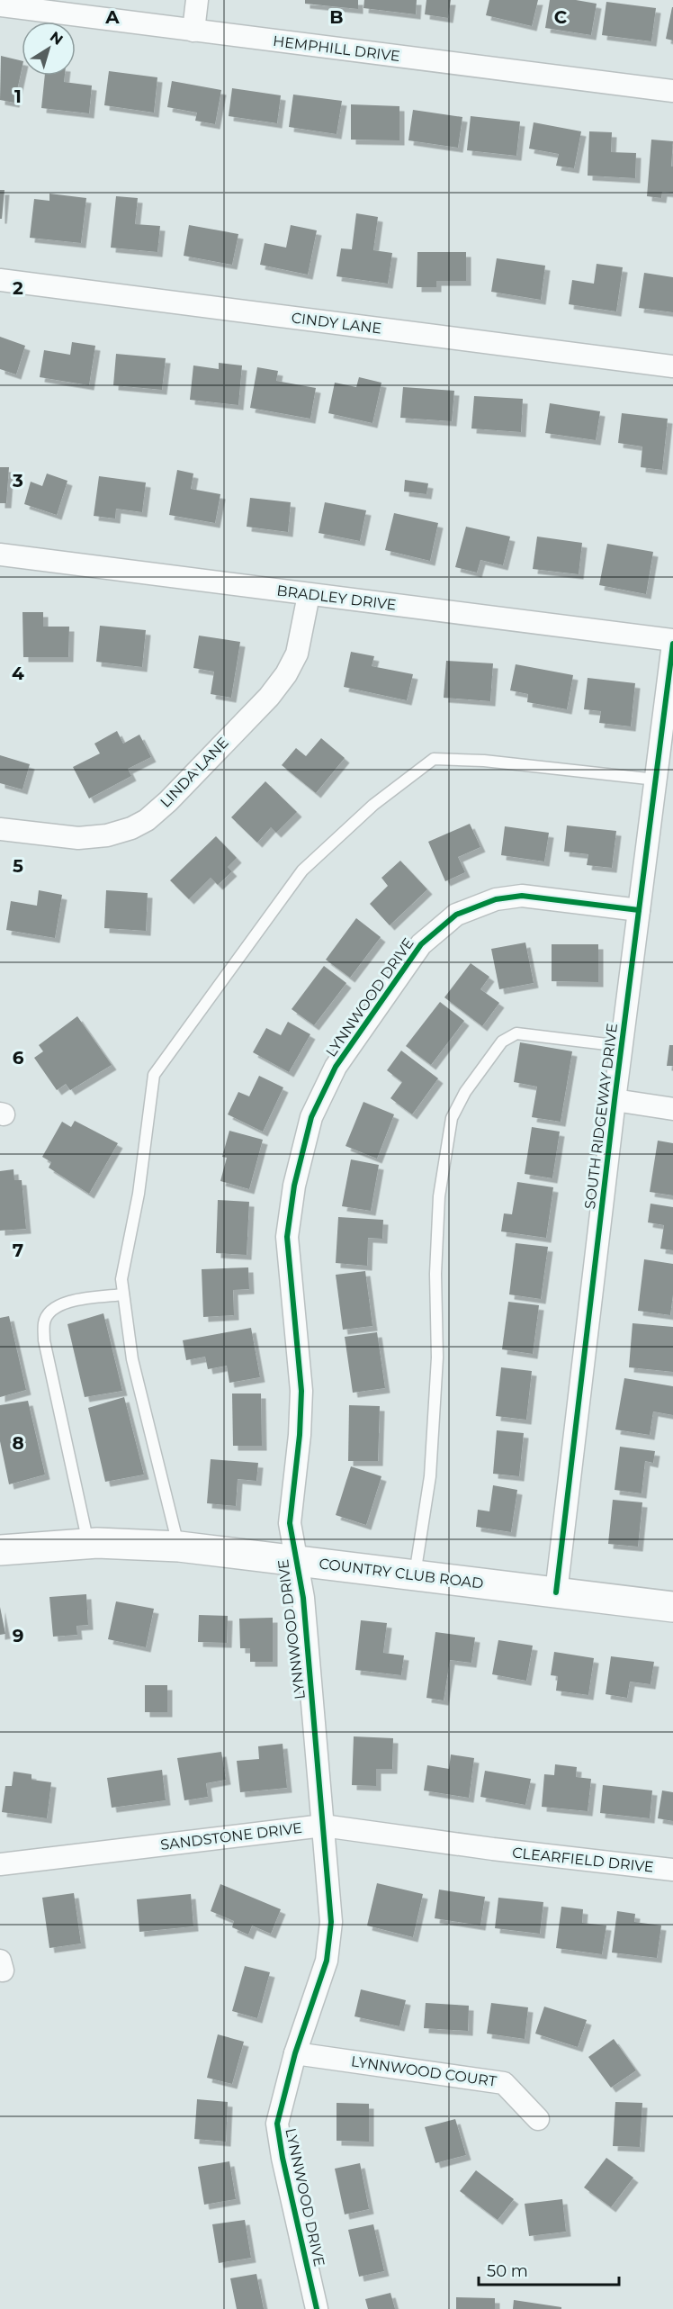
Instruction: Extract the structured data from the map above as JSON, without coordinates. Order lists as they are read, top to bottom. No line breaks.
{"streets":{"main road":["COUNTRY CLUB ROAD"],"street":["HEMPHILL DRIVE","CINDY LANE","BRADLEY DRIVE","LINDA LANE","LYNNWOOD DRIVE","SOUTH RIDGEWAY DRIVE","SANDSTONE DRIVE","CLEARFIELD DRIVE","LYNNWOOD COURT"]},"crossings":[["BRADLEY DRIVE","LINDA LANE"],["BRADLEY DRIVE","SOUTH RIDGEWAY DRIVE"],["LYNNWOOD DRIVE","SOUTH RIDGEWAY DRIVE"],["LYNNWOOD DRIVE","COUNTRY CLUB ROAD"],["LYNNWOOD DRIVE","SANDSTONE DRIVE"],["LYNNWOOD DRIVE","LYNNWOOD COURT"],["SOUTH RIDGEWAY DRIVE","COUNTRY CLUB ROAD"],["SANDSTONE DRIVE","CLEARFIELD DRIVE"]],"scale_bar":"50 m","north":"top right","grid":{"columns":["A","B","C"],"rows":["1","2","3","4","5","6","7","8","9"]}}
